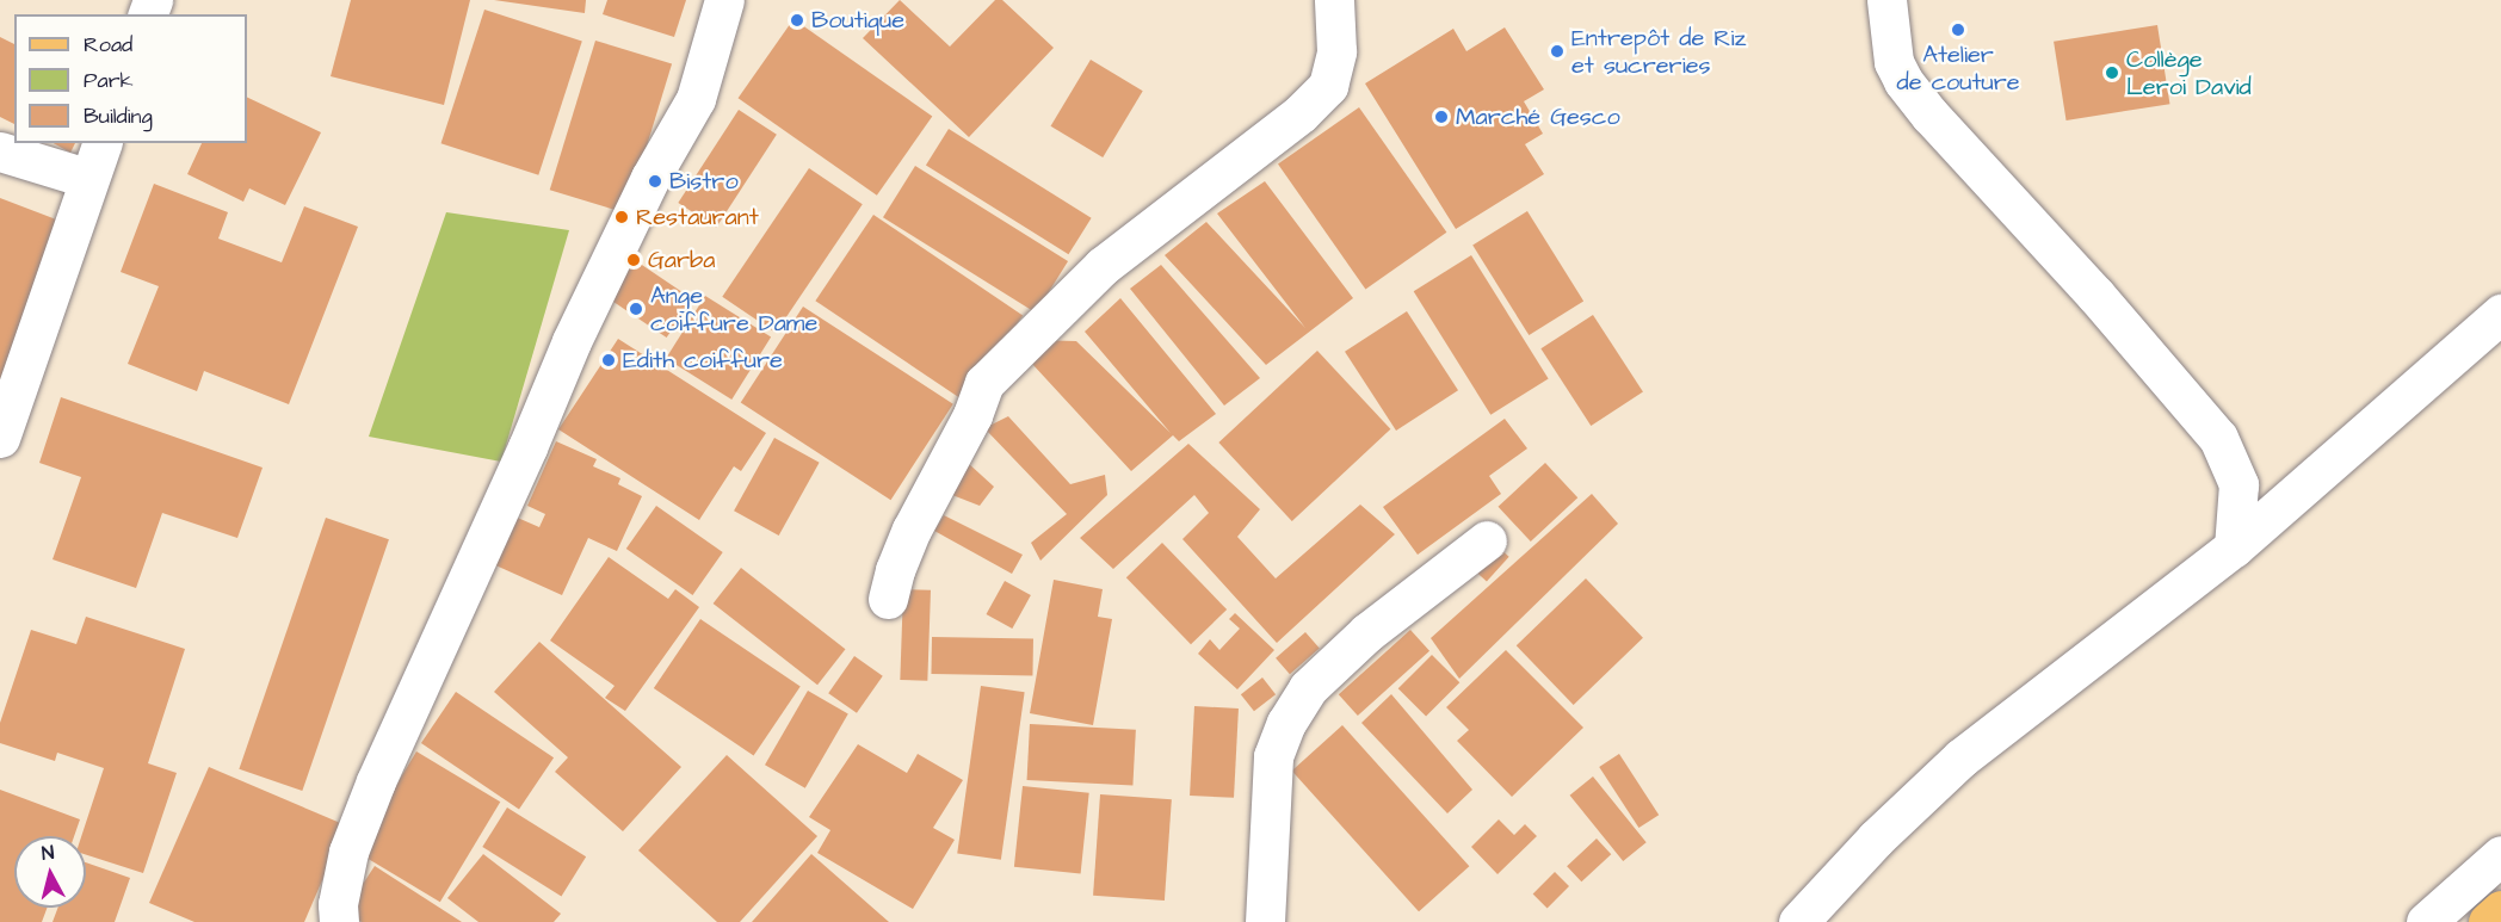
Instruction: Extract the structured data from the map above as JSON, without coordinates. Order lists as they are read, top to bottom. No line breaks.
{"places":["Boutique","Atelier de couture","Entrepôt de Riz et sucreries","Collège Leroi David","Marché Gesco","Bistro","Restaurant","Garba","Ange coiffure Dame","Edith coiffure"],"legend":["Road","Park","Building"],"north":"top"}
